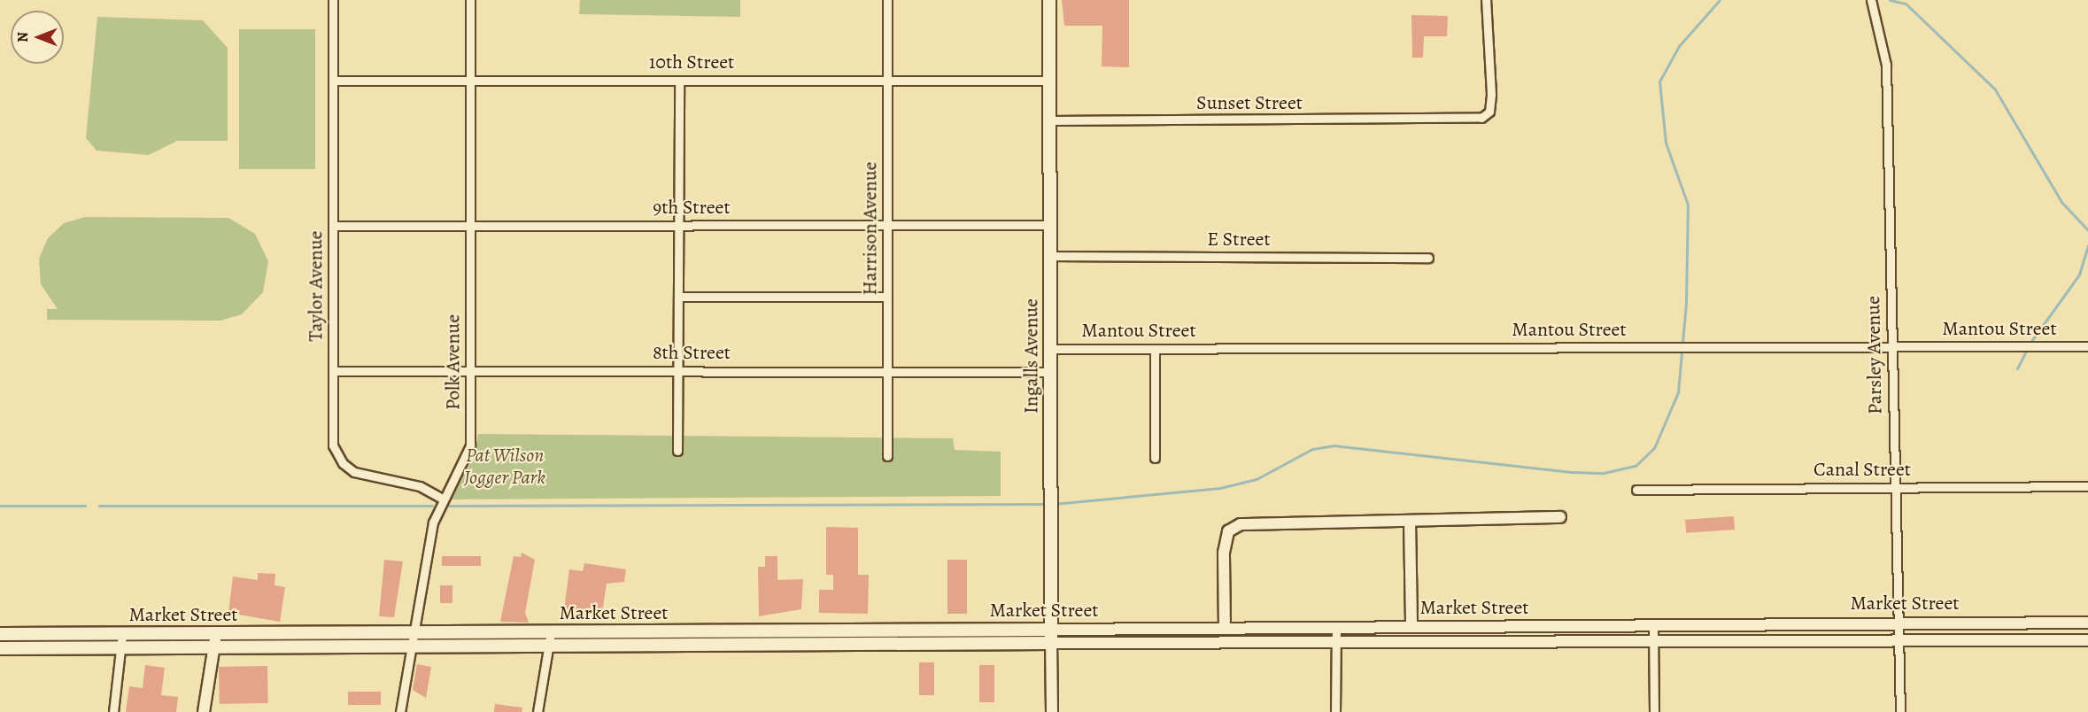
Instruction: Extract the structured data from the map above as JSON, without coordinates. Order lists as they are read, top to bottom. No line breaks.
{"streets":{"main road":["Ingalls Avenue","Market Street"],"street":["10th Street","Sunset Street","9th Street","Harrison Avenue","E Street","Taylor Avenue","Mantou Street","8th Street","Parsley Avenue","Polk Avenue","Canal Street"]},"crossings":[["10th Street","Harrison Avenue"],["10th Street","Taylor Avenue"],["10th Street","Ingalls Avenue"],["10th Street","Polk Avenue"],["Sunset Street","Ingalls Avenue"],["9th Street","Harrison Avenue"],["9th Street","Taylor Avenue"],["9th Street","Ingalls Avenue"],["9th Street","Polk Avenue"],["Harrison Avenue","8th Street"],["E Street","Ingalls Avenue"],["Taylor Avenue","8th Street"],["Taylor Avenue","Polk Avenue"],["Mantou Street","Parsley Avenue"],["Mantou Street","Ingalls Avenue"],["8th Street","Ingalls Avenue"],["8th Street","Polk Avenue"],["Parsley Avenue","Canal Street"],["Parsley Avenue","Market Street"],["Ingalls Avenue","Market Street"],["Polk Avenue","Market Street"]],"parks":["Pat Wilson Jogger Park"],"north":"left"}
